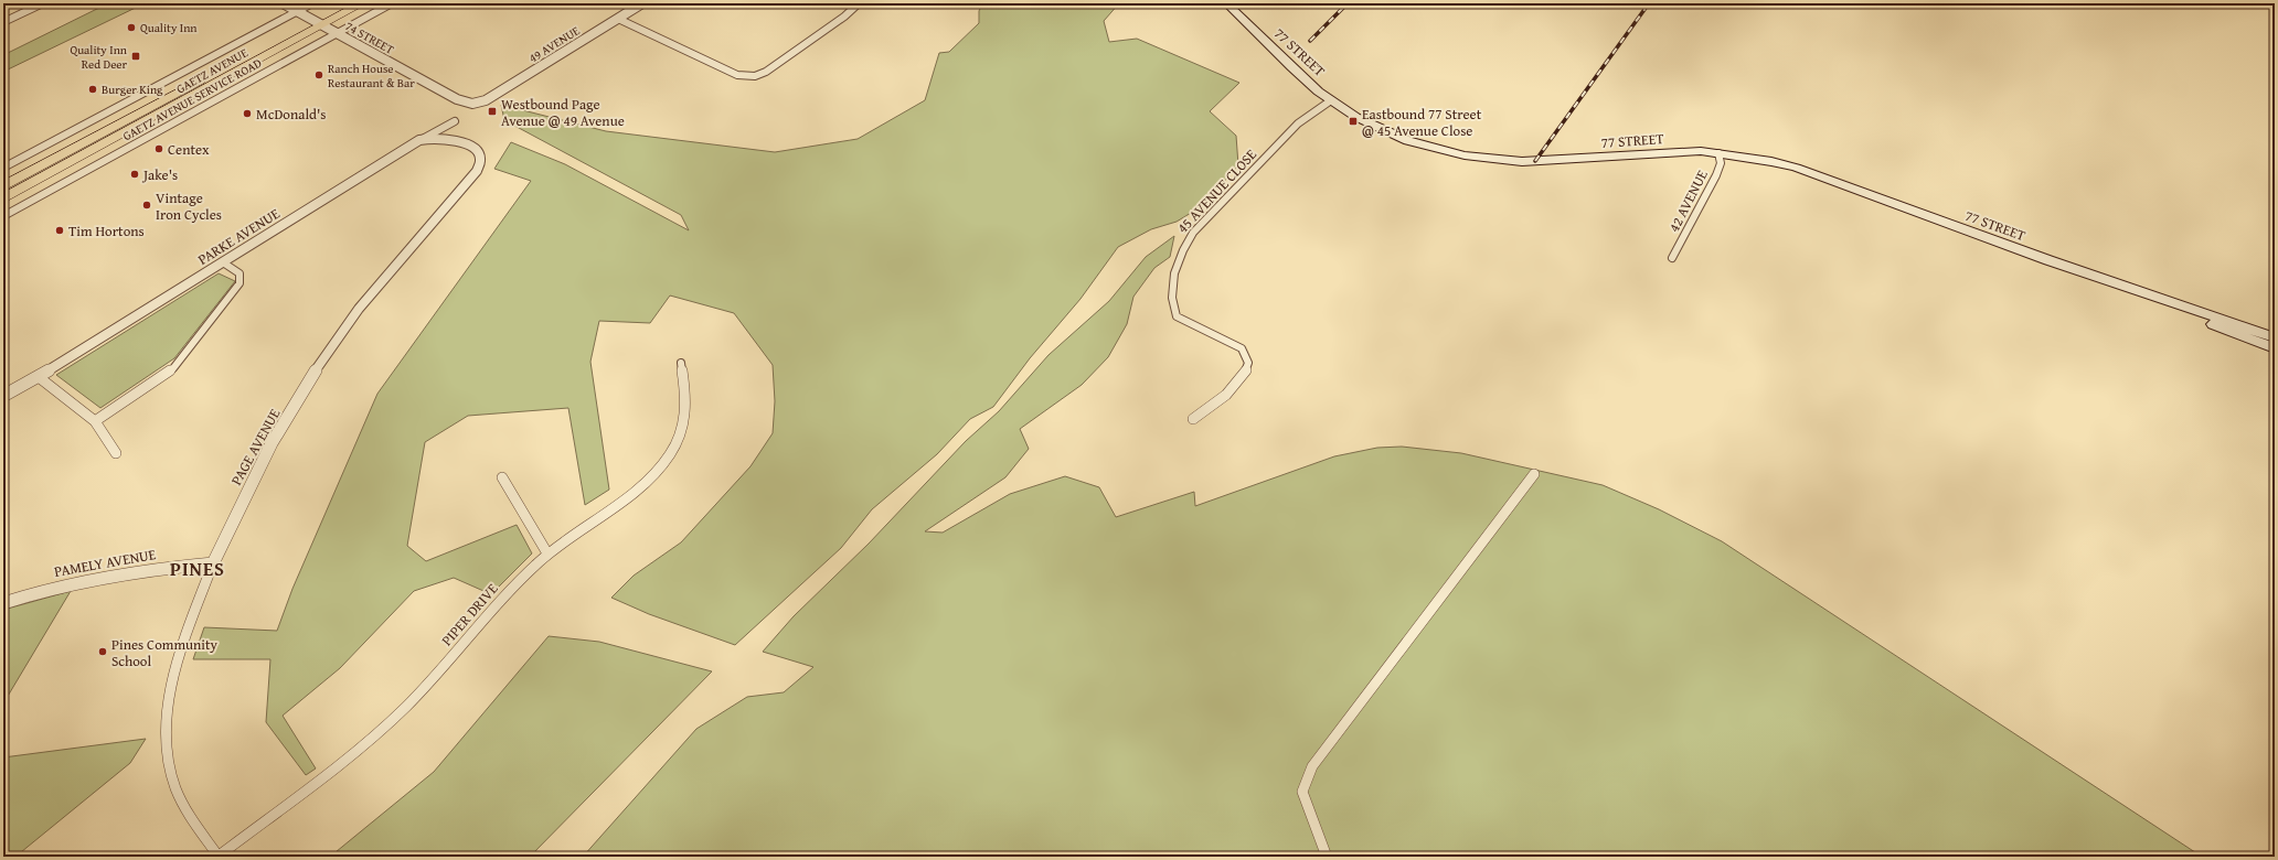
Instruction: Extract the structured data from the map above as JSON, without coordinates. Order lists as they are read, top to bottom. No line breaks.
{"streets":{"main road":["77 STREET","GAETZ AVENUE"],"street":["74 STREET","49 AVENUE","GAETZ AVENUE SERVICE ROAD","45 AVENUE CLOSE","42 AVENUE","PARKE AVENUE","PAGE AVENUE","PAMELY AVENUE","PIPER DRIVE"]},"crossings":[["74 STREET","49 AVENUE"],["74 STREET","GAETZ AVENUE"],["74 STREET","GAETZ AVENUE SERVICE ROAD"],["77 STREET","45 AVENUE CLOSE"],["77 STREET","42 AVENUE"],["PARKE AVENUE","PAGE AVENUE"],["PAGE AVENUE","PAMELY AVENUE"],["PAGE AVENUE","PIPER DRIVE"]],"districts":["PINES"],"places":{"other":["Quality Inn","Ranch House Restaurant & Bar","Burger King","McDonald's","Centex","Jake's","Vintage Iron Cycles","Tim Hortons","Pines Community School"],"transit":["Quality Inn Red Deer","Westbound Page Avenue @ 49 Avenue","Eastbound 77 Street @ 45 Avenue Close"]}}
